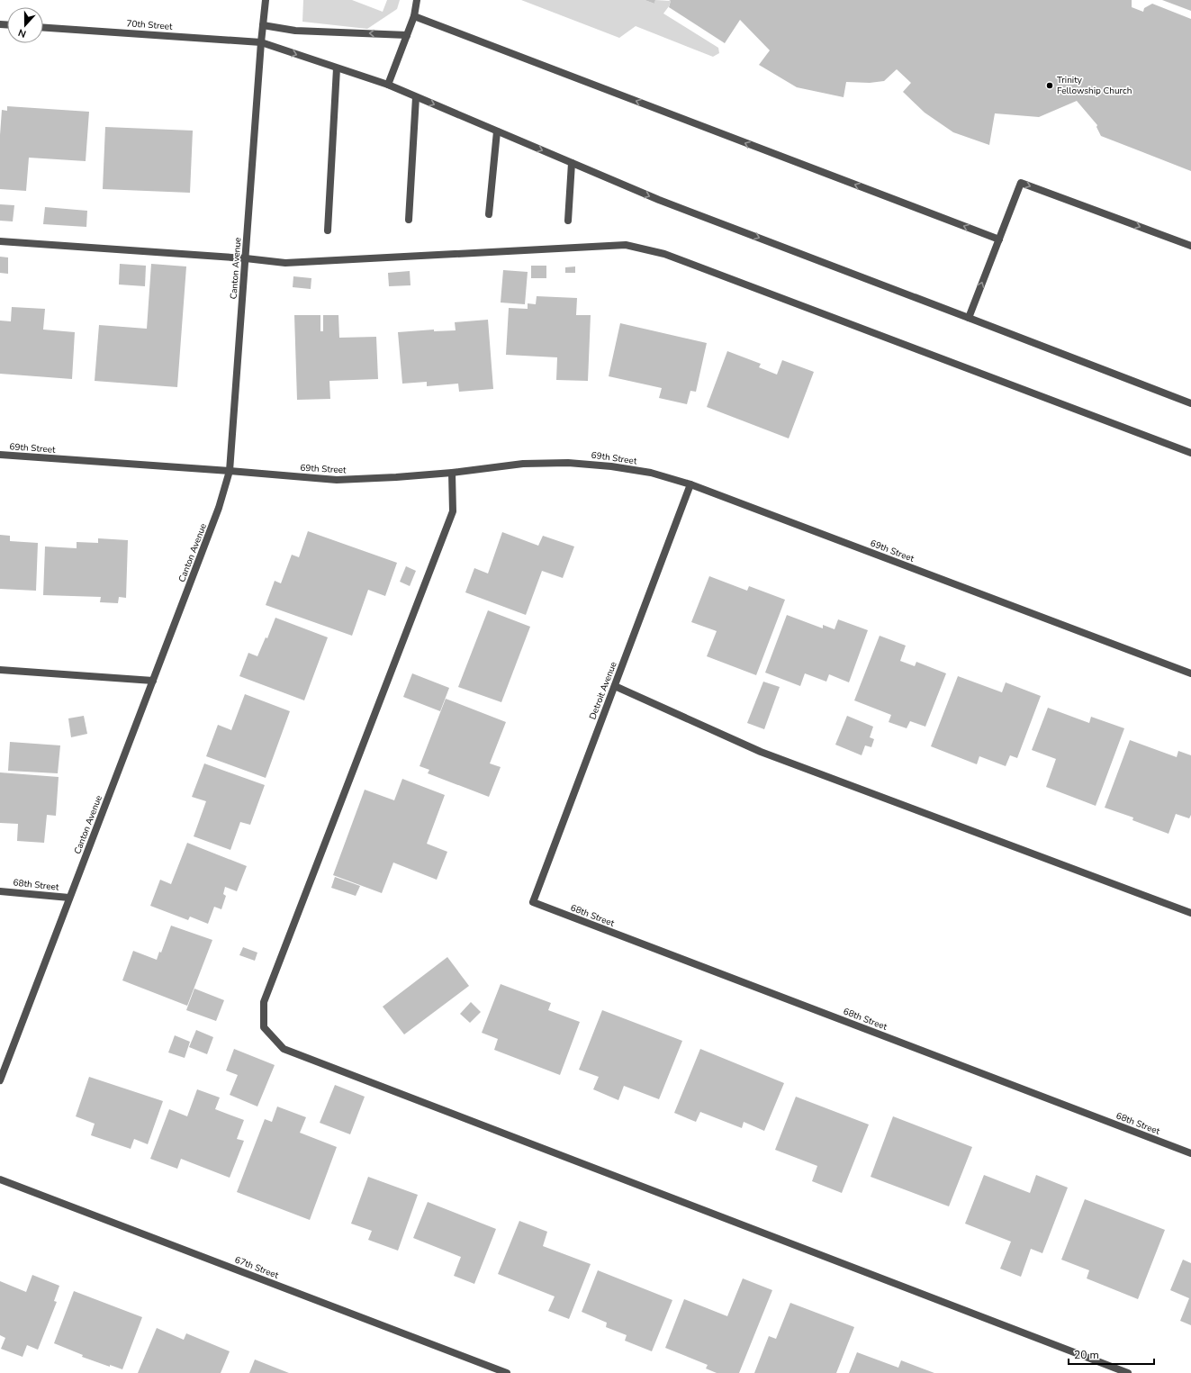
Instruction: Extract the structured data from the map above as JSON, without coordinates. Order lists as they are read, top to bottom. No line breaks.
{"streets":{"street":["70th Street","Canton Avenue","69th Street","Detroit Avenue","68th Street","67th Street"]},"crossings":[["70th Street","Canton Avenue"],["Canton Avenue","69th Street"],["Canton Avenue","68th Street"],["69th Street","Detroit Avenue"],["Detroit Avenue","68th Street"]],"places":["Trinity Fellowship Church"],"scale_bar":"20 m","north":"bottom"}
